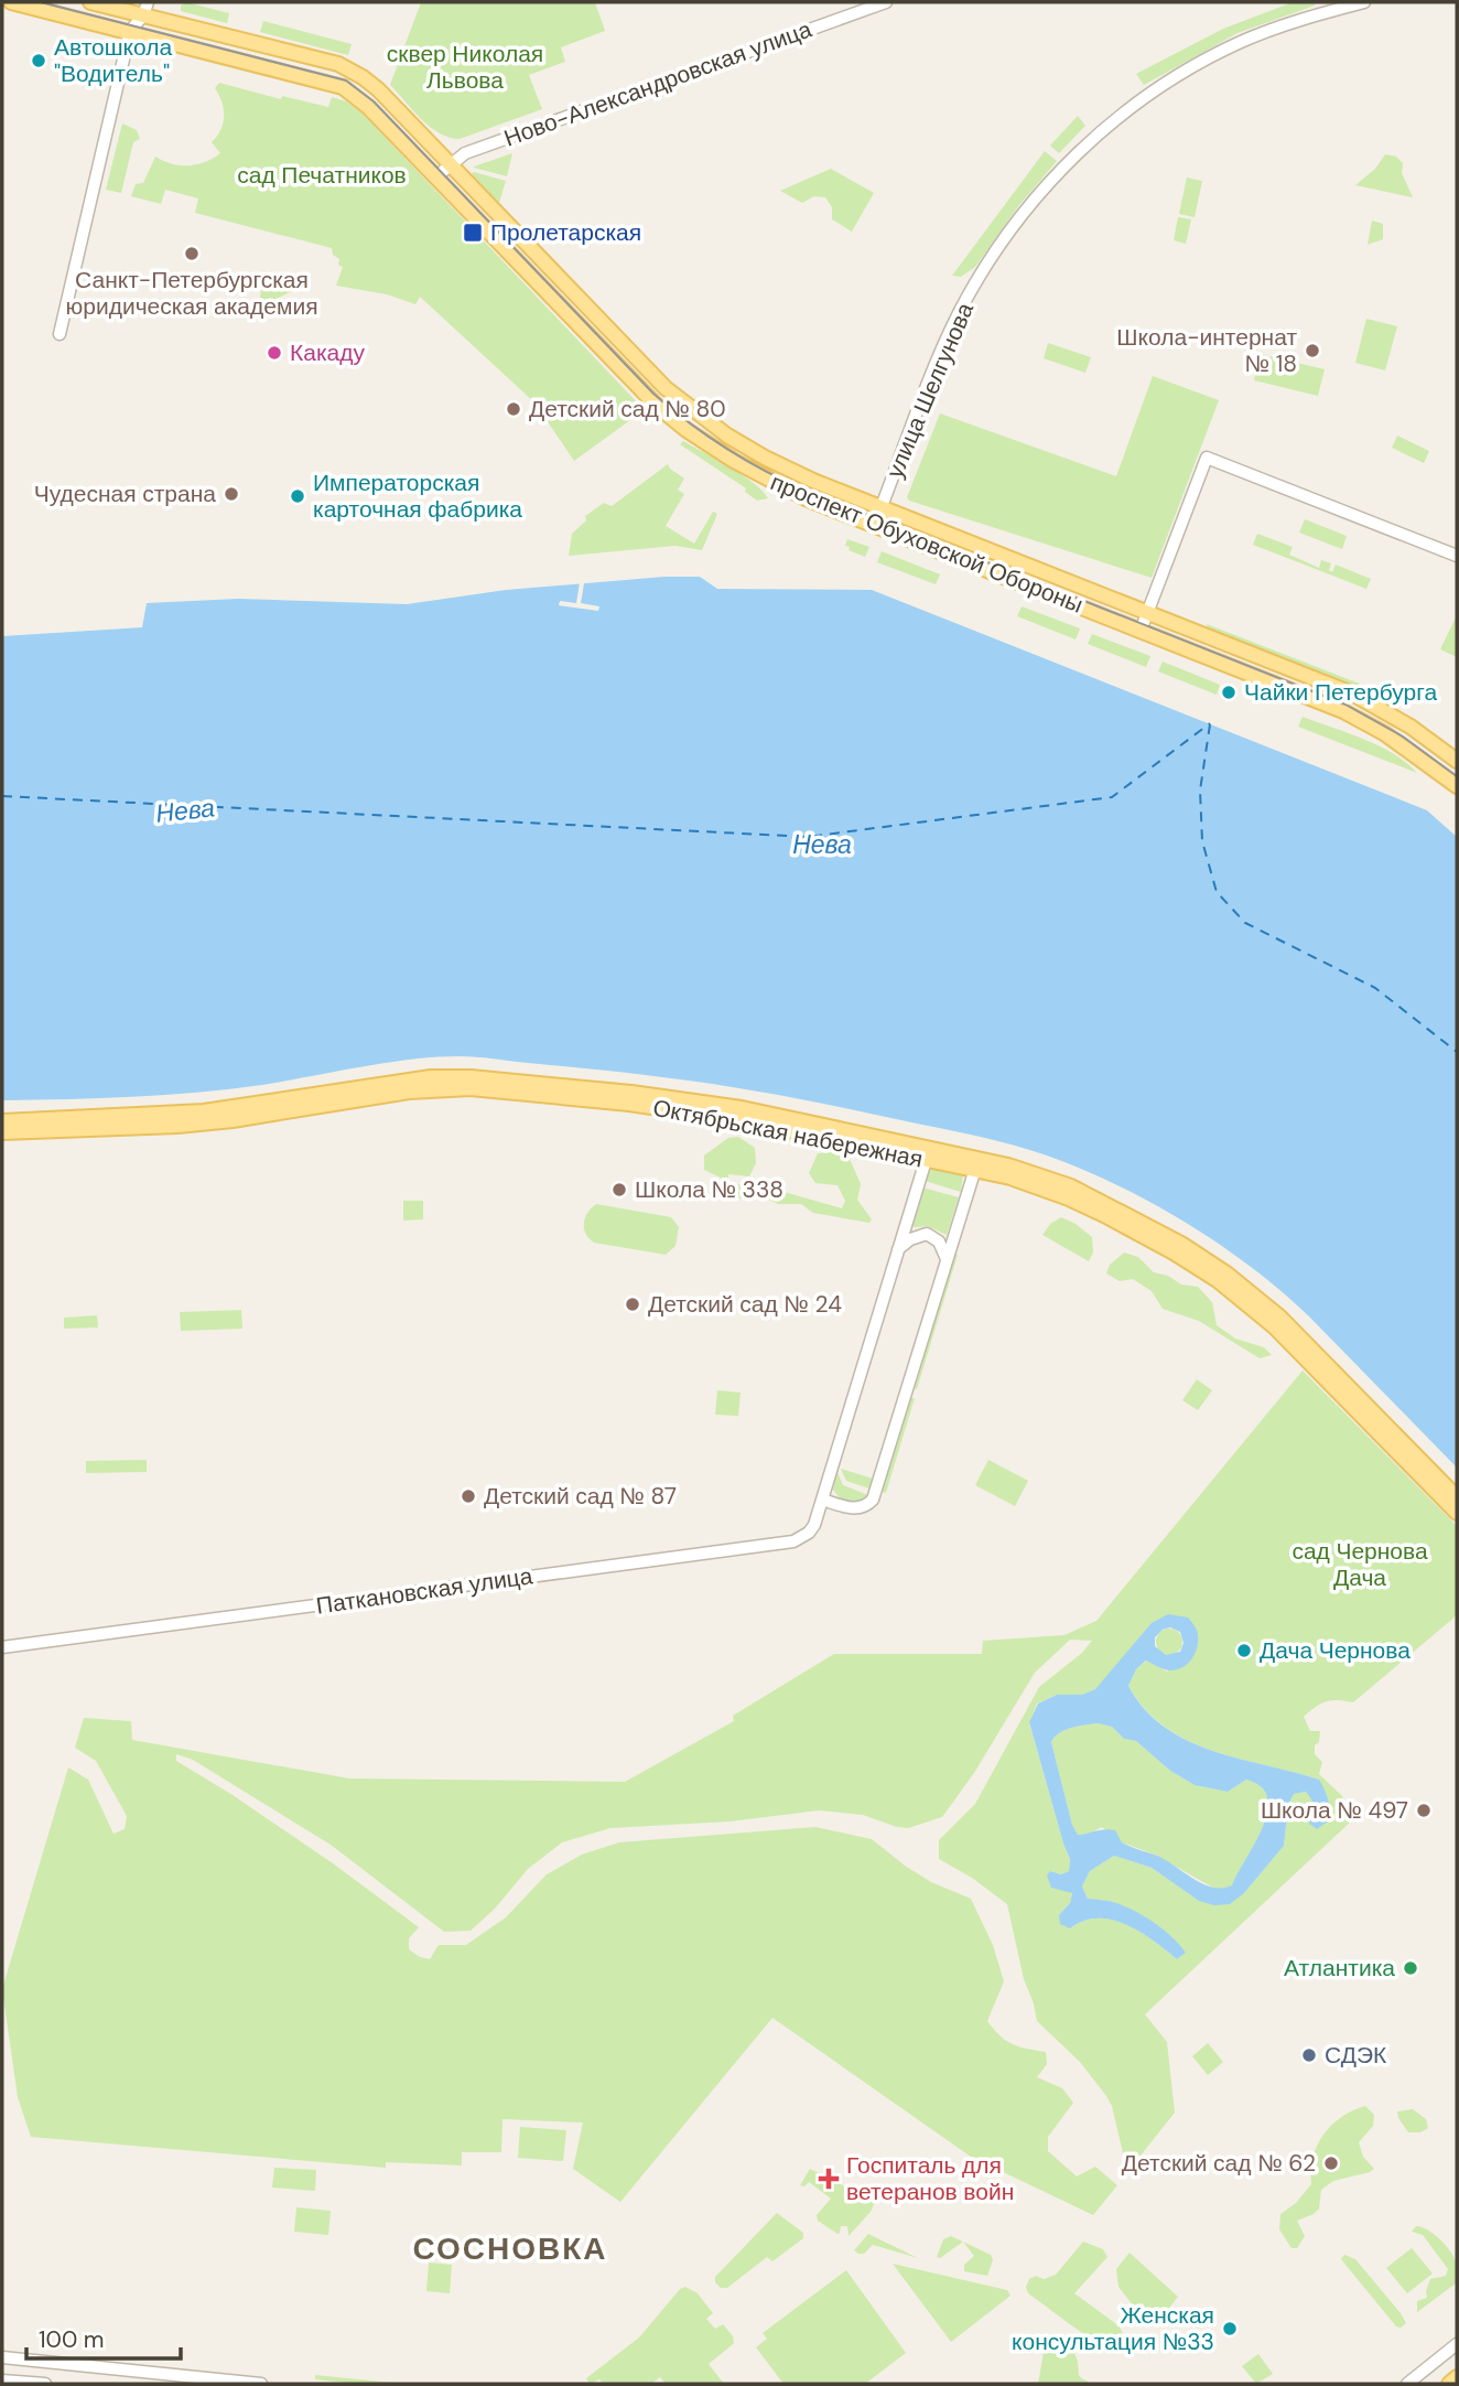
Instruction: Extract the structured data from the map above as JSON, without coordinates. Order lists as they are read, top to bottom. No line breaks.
{"streets":{"main road":["проспект Обуховской Обороны","Октябрьская набережная"],"street":["Ново-Александровская улица","улица Шелгунова","Паткановская улица"]},"crossings":[["Ново-Александровская улица","проспект Обуховской Обороны"],["улица Шелгунова","проспект Обуховской Обороны"],["Октябрьская набережная","Паткановская улица"]],"districts":["СОСНОВКА"],"water":["Нева"],"parks":["сквер Николая Львова","сад Печатников","сад Чернова Дача"],"places":{"other":["Автошкола \"Водитель\"","Санкт-Петербургская юридическая академия","Школа-интернат № 18","Какаду","Детский сад № 80","Чудесная страна","Императорская карточная фабрика","Чайки Петербурга","Школа № 338","Детский сад № 24","Детский сад № 87","Дача Чернова","Школа № 497","Атлантика","СДЭК","Детский сад № 62","Женская консультация №33"],"transit":["Пролетарская"],"health":["Госпиталь для ветеранов войн"]},"scale_bar":"100 m"}
